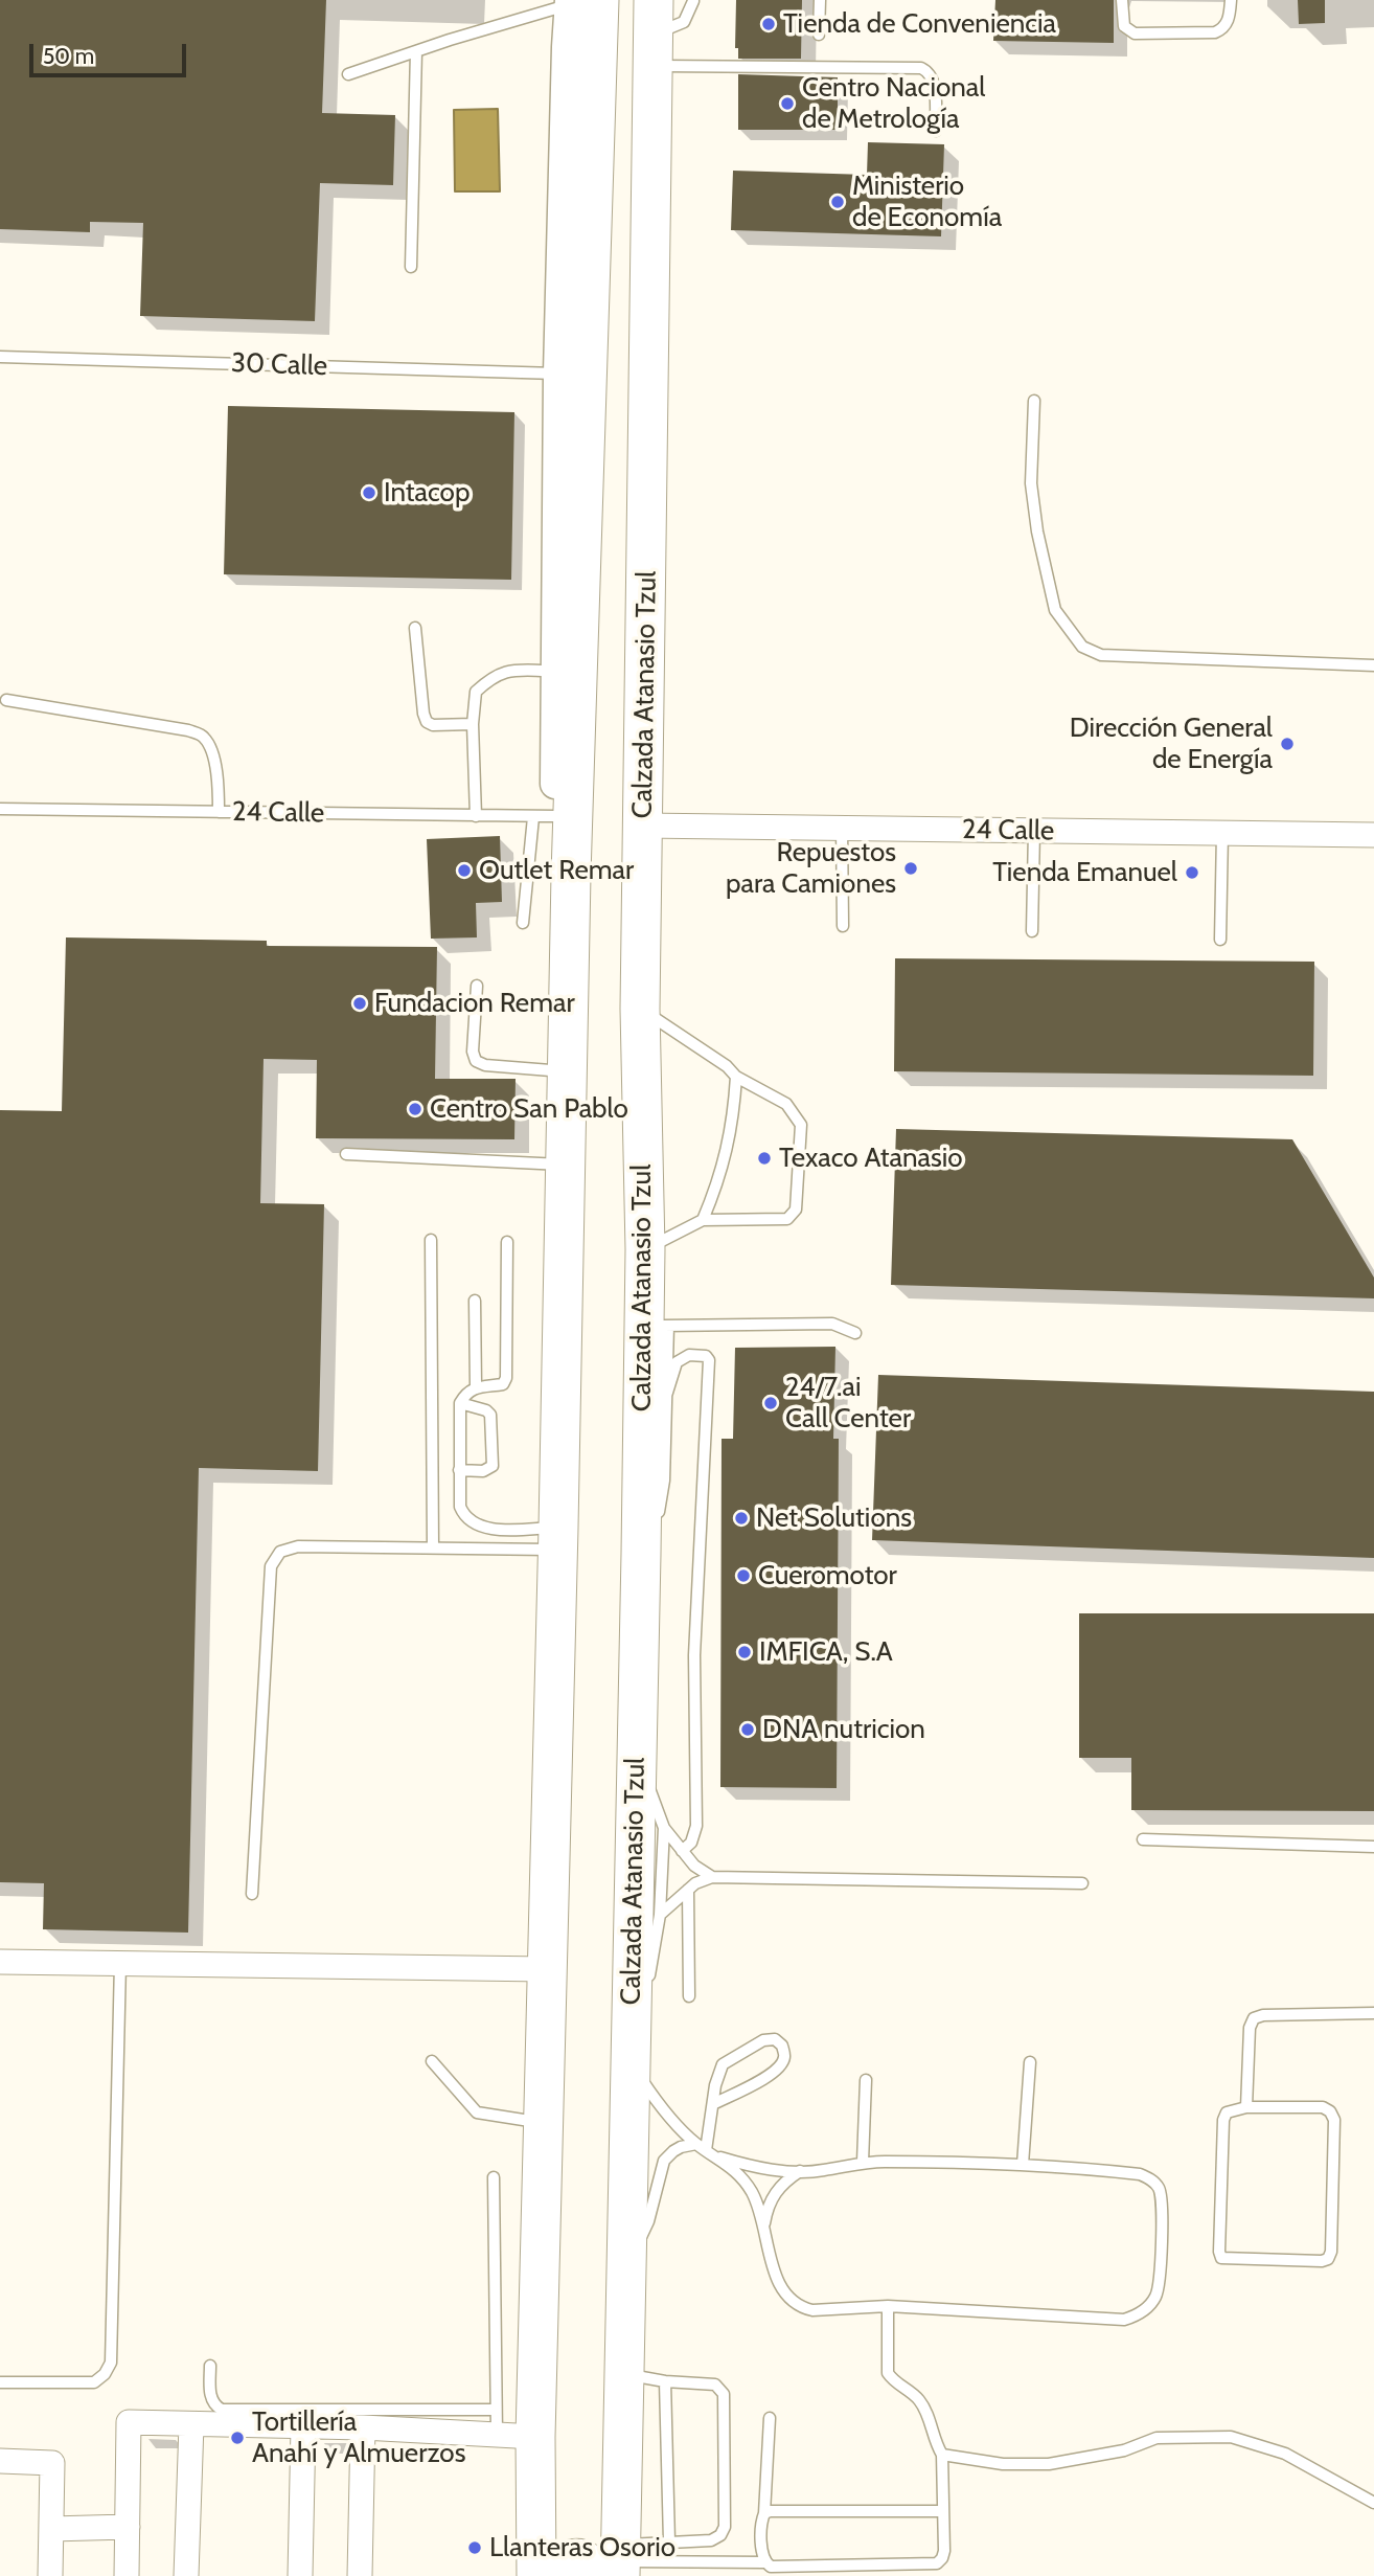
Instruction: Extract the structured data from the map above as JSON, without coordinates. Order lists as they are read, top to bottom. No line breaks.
{"streets":{"main road":["Calzada Atanasio Tzul"],"street":["24 Calle"],"lane":["30 Calle"]},"crossings":[["Calzada Atanasio Tzul","24 Calle"]],"places":["Tienda de Conveniencia","Centro Nacional de Metrología","Ministerio de Economía","Intacop","Dirección General de Energía","Repuestos para Camiones","Outlet Remar","Tienda Emanuel","Fundacion Remar","Centro San Pablo","Texaco Atanasio","24/7.ai Call Center","Net Solutions","Cueromotor","IMFICA, S.A","DNA nutricion","Tortillería Anahí y Almuerzos","Llanteras Osorio"],"scale_bar":"50 m"}
